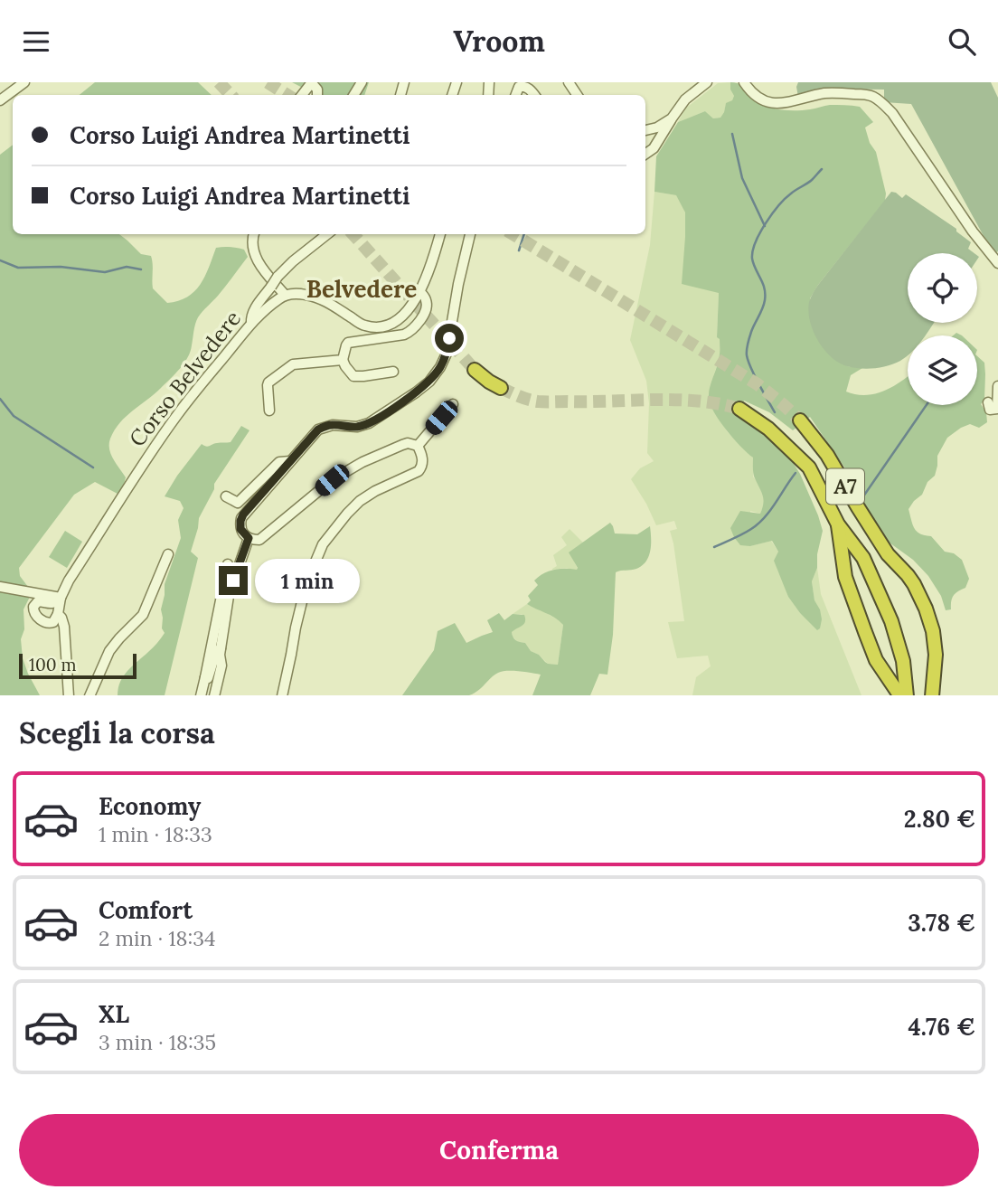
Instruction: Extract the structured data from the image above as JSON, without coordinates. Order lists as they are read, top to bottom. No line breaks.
{"streets":{"highway":["A7"],"street":["Corso Belvedere"]},"districts":["Belvedere"],"scale_bar":"100 m","page":{"header":"Vroom","banner":["Corso Luigi Andrea Martinetti","Corso Luigi Andrea Martinetti"],"bubble":"1 min","scale":"100 m","heading":"Scegli la corsa","list":[{"name":"Economy","note":"1 min · 18:33","value":"2.80 €"},{"name":"Comfort","note":"2 min · 18:34","value":"3.78 €"},{"name":"XL","note":"3 min · 18:35","value":"4.76 €"}],"buttons":"Conferma"}}
